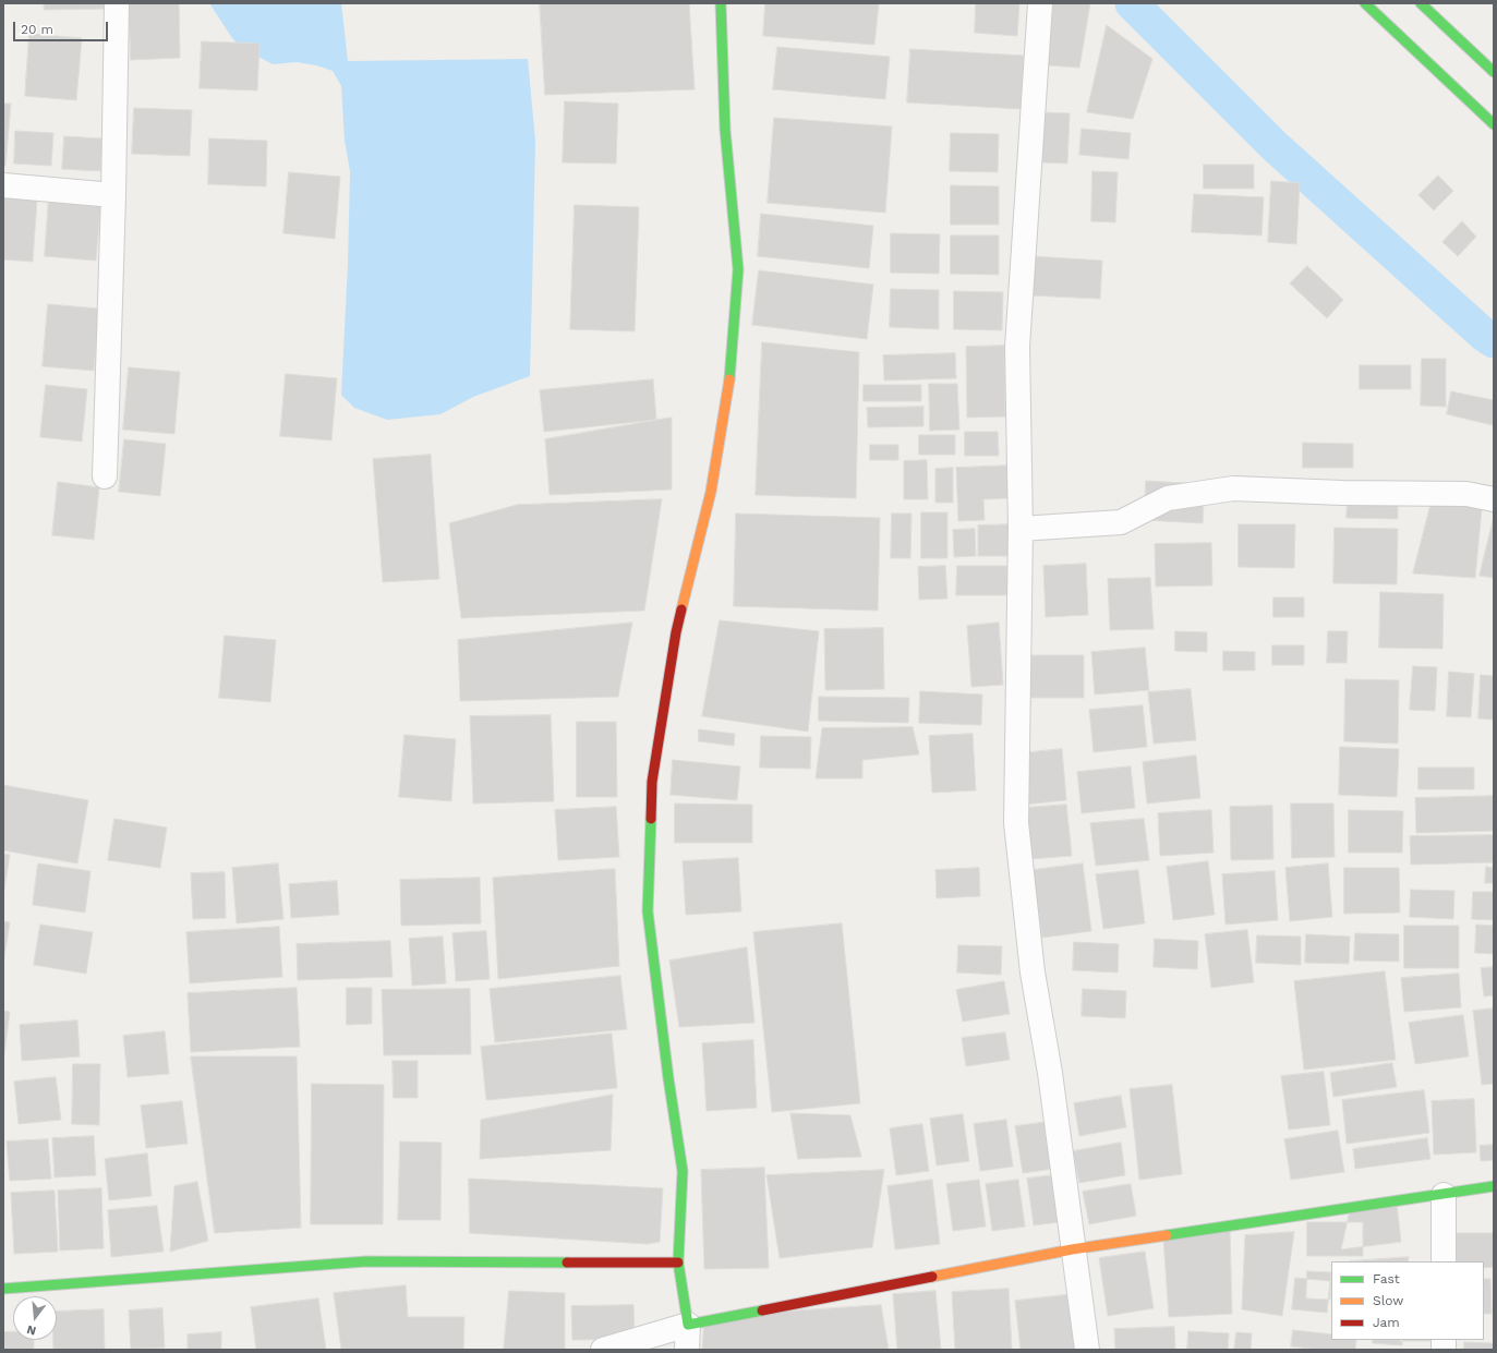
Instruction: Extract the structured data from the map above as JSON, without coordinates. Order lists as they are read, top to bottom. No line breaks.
{"legend":["Fast","Slow","Jam"],"scale_bar":"20 m","north":"bottom"}
